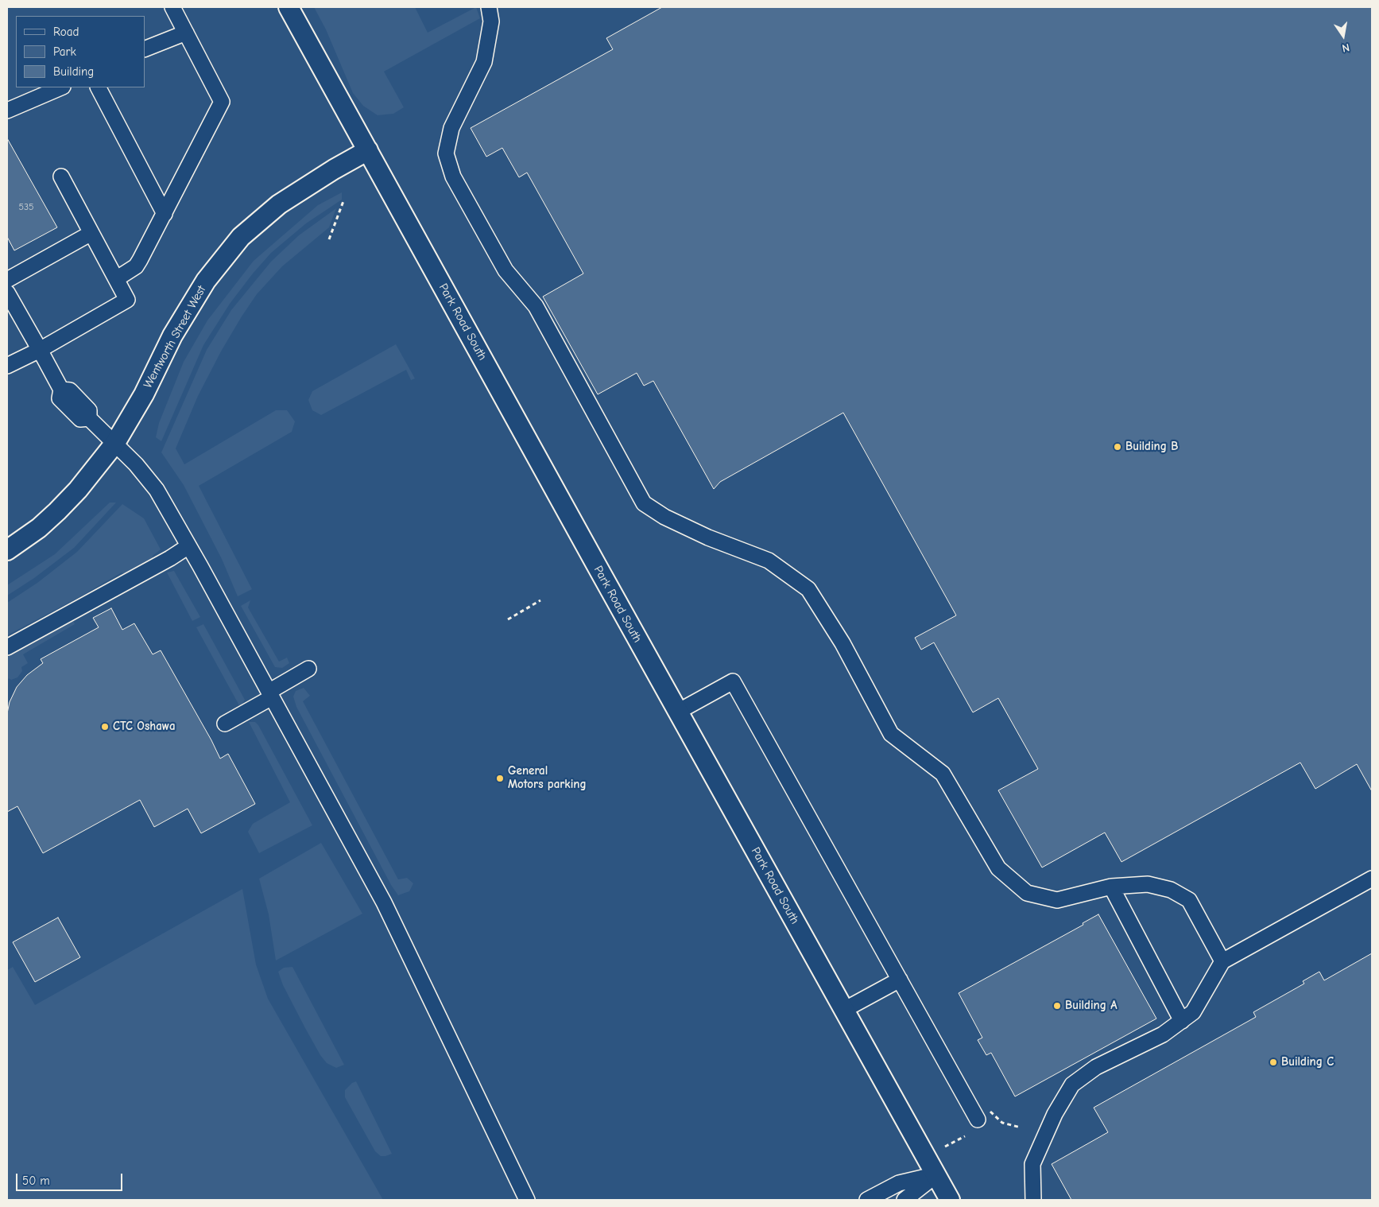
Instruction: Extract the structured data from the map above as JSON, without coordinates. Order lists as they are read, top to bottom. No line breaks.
{"streets":{"main road":["Park Road South","Wentworth Street West"]},"crossings":[["Park Road South","Wentworth Street West"]],"places":["Building B","CTC Oshawa","General Motors parking","Building A","Building C"],"house_numbers":["535"],"legend":["Road","Park","Building"],"scale_bar":"50 m","north":"bottom"}
